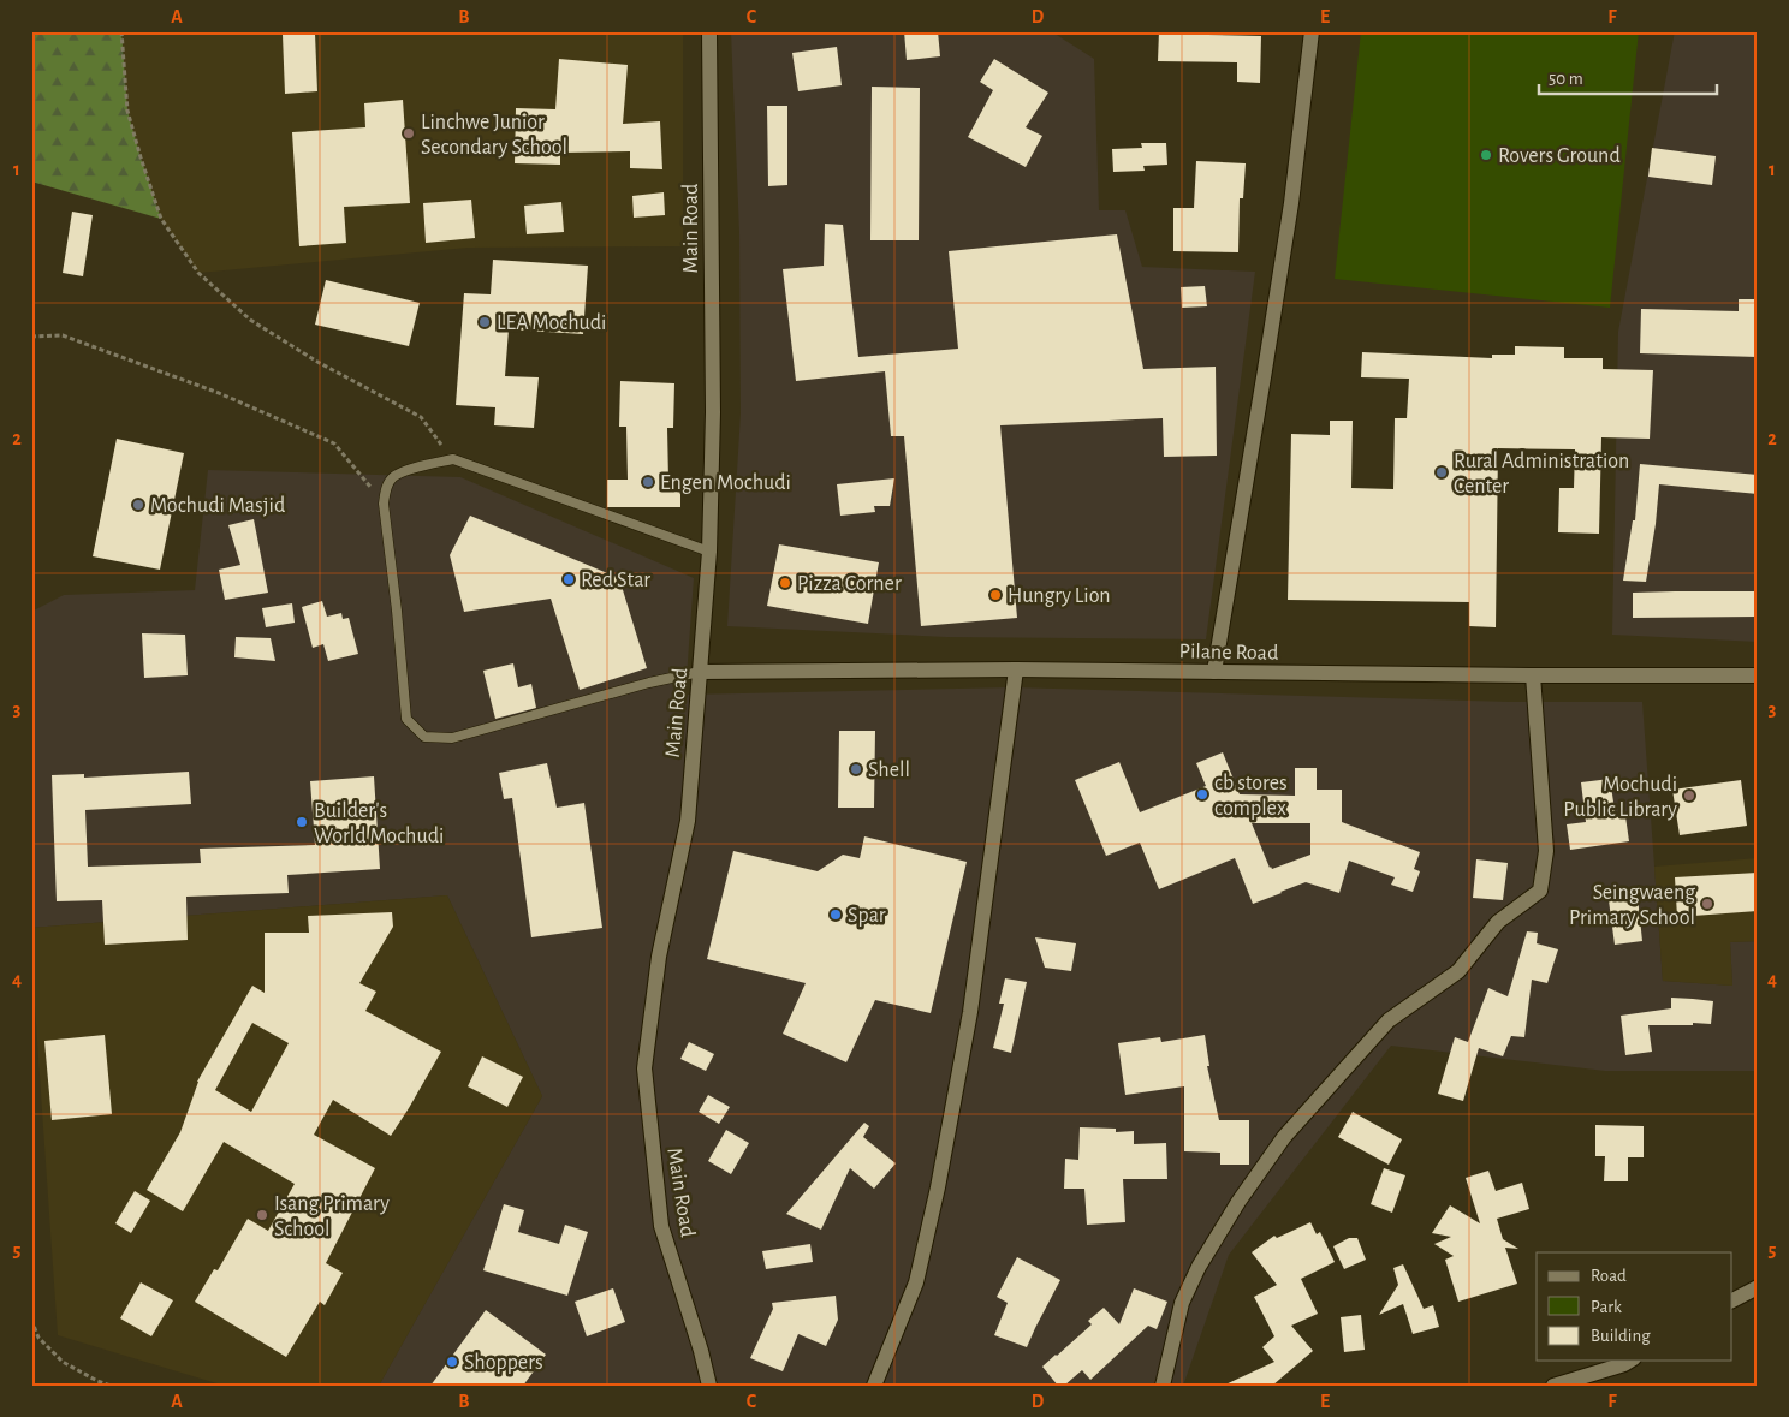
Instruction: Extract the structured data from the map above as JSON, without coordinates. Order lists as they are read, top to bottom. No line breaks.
{"streets":{"street":["Main Road","Pilane Road"]},"crossings":[["Main Road","Pilane Road"]],"places":["Linchwe Junior Secondary School","Rovers Ground","LEA Mochudi","Rural Administration Center","Engen Mochudi","Mochudi Masjid","Red Star","Pizza Corner","Hungry Lion","Shell","cb stores complex","Mochudi Public Library","Builder's World Mochudi","Seingwaeng Primary School","Spar","Isang Primary School","Shoppers"],"legend":["Road","Park","Building"],"scale_bar":"50 m","grid":{"columns":["A","B","C","D","E","F"],"rows":["1","2","3","4","5"]}}
